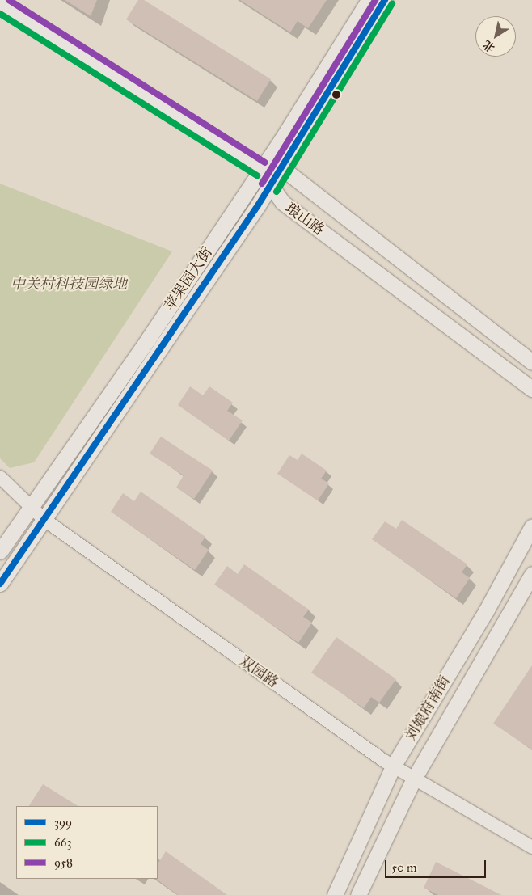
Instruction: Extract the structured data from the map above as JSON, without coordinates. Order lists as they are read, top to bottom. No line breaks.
{"streets":{"main road":["琅山路","苹果园大街","刘娘府南街"],"street":["双园路"]},"crossings":[["琅山路","苹果园大街"],["苹果园大街","双园路"],["双园路","刘娘府南街"]],"parks":["中关村科技园绿地"],"lines":["transit line 399","transit line 958","transit line 663"],"legend":["399","663","958"],"scale_bar":"50 m","north":"bottom left"}
